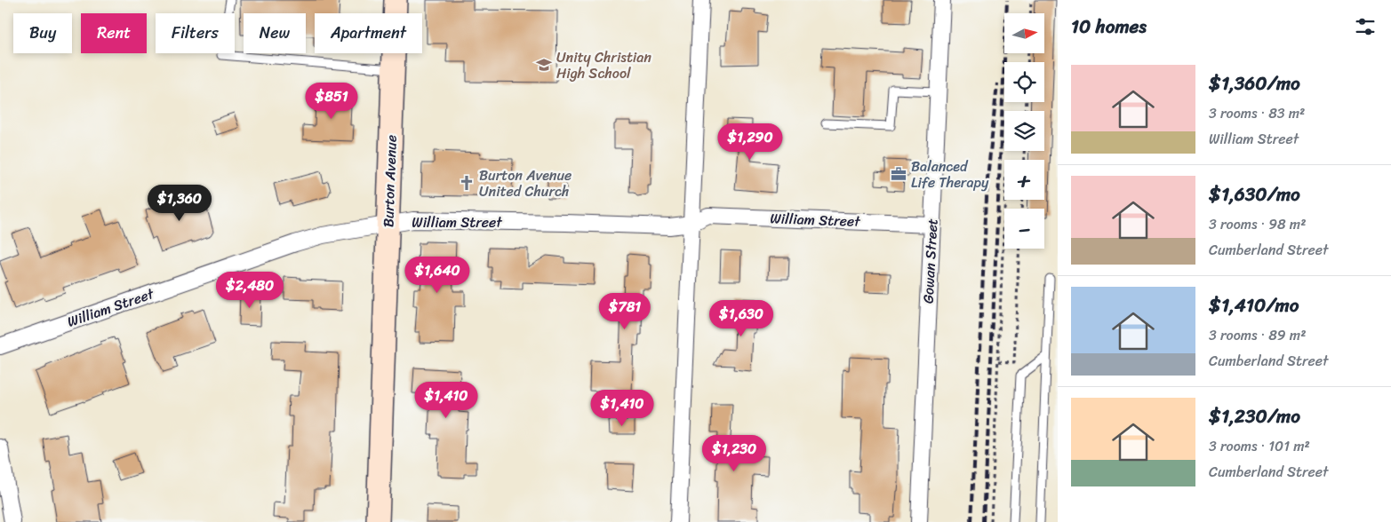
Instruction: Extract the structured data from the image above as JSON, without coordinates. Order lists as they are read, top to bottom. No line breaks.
{"streets":{"main road":["Burton Avenue"],"street":["William Street","Gowan Street"]},"crossings":[["Burton Avenue","William Street"],["William Street","Gowan Street"]],"places":{"school or university":["Unity Christian High School"],"office":["Balanced Life Therapy"],"church":["Burton Avenue United Church"]},"north":"right","page":{"heading":"10 homes","map_buttons":["+","−"],"chip":["Buy","Rent","Filters","New","Apartment"],"list":[{"name":"$1,360/mo","note":"3 rooms · 83 m² · William Street"},{"name":"$1,630/mo","note":"3 rooms · 98 m² · Cumberland Street"},{"name":"$1,410/mo","note":"3 rooms · 89 m² · Cumberland Street"},{"name":"$1,230/mo","note":"3 rooms · 101 m² · Cumberland Street"}],"price":["$851","$1,290","$1,360","$1,640","$2,480","$781","$1,630","$1,410","$1,410","$1,230"]}}
